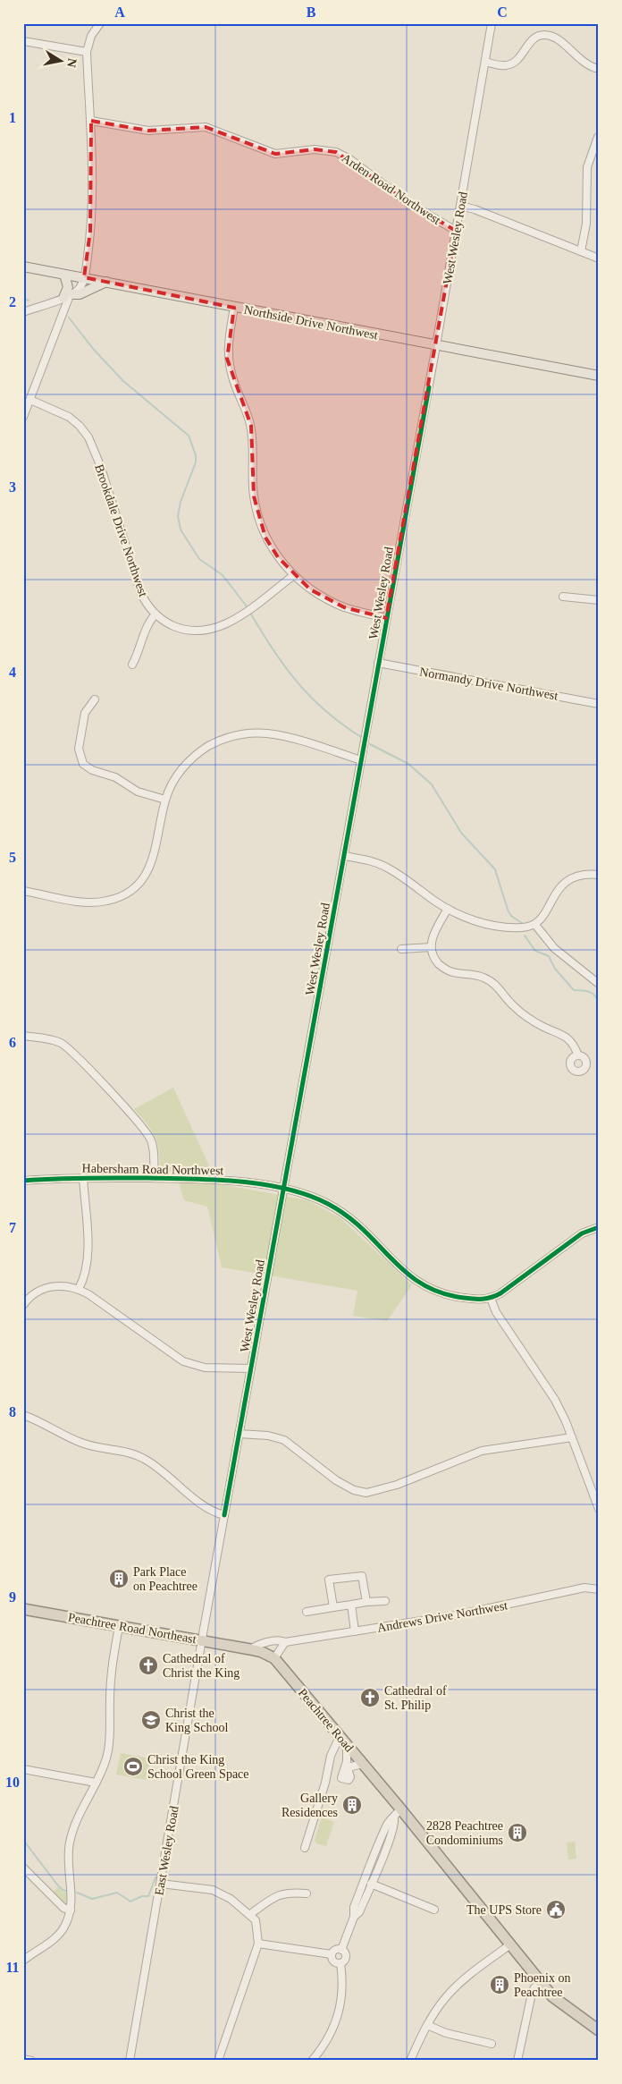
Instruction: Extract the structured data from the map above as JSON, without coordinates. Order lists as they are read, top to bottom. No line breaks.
{"streets":{"highway":["Peachtree Road Northeast","Peachtree Road"],"main road":["Northside Drive Northwest"],"street":["Arden Road Northwest","West Wesley Road","Brookdale Drive Northwest","Normandy Drive Northwest","Habersham Road Northwest","Andrews Drive Northwest","East Wesley Road"]},"crossings":[["Arden Road Northwest","West Wesley Road"],["West Wesley Road","Northside Drive Northwest"],["West Wesley Road","Normandy Drive Northwest"],["West Wesley Road","Habersham Road Northwest"],["West Wesley Road","Peachtree Road Northeast"],["West Wesley Road","East Wesley Road"],["Andrews Drive Northwest","Peachtree Road Northeast"],["Andrews Drive Northwest","Peachtree Road"],["Peachtree Road Northeast","Peachtree Road"],["Peachtree Road Northeast","East Wesley Road"]],"places":{"building":["Park Place on Peachtree","Gallery Residences","2828 Peachtree Condominiums","Phoenix on Peachtree"],"church":["Cathedral of Christ the King","Cathedral of St. Philip"],"school or university":["Christ the King School"],"sports":["Christ the King School Green Space"],"public building":["The UPS Store"]},"north":"right","grid":{"columns":["A","B","C"],"rows":["1","2","3","4","5","6","7","8","9","10","11"]}}
